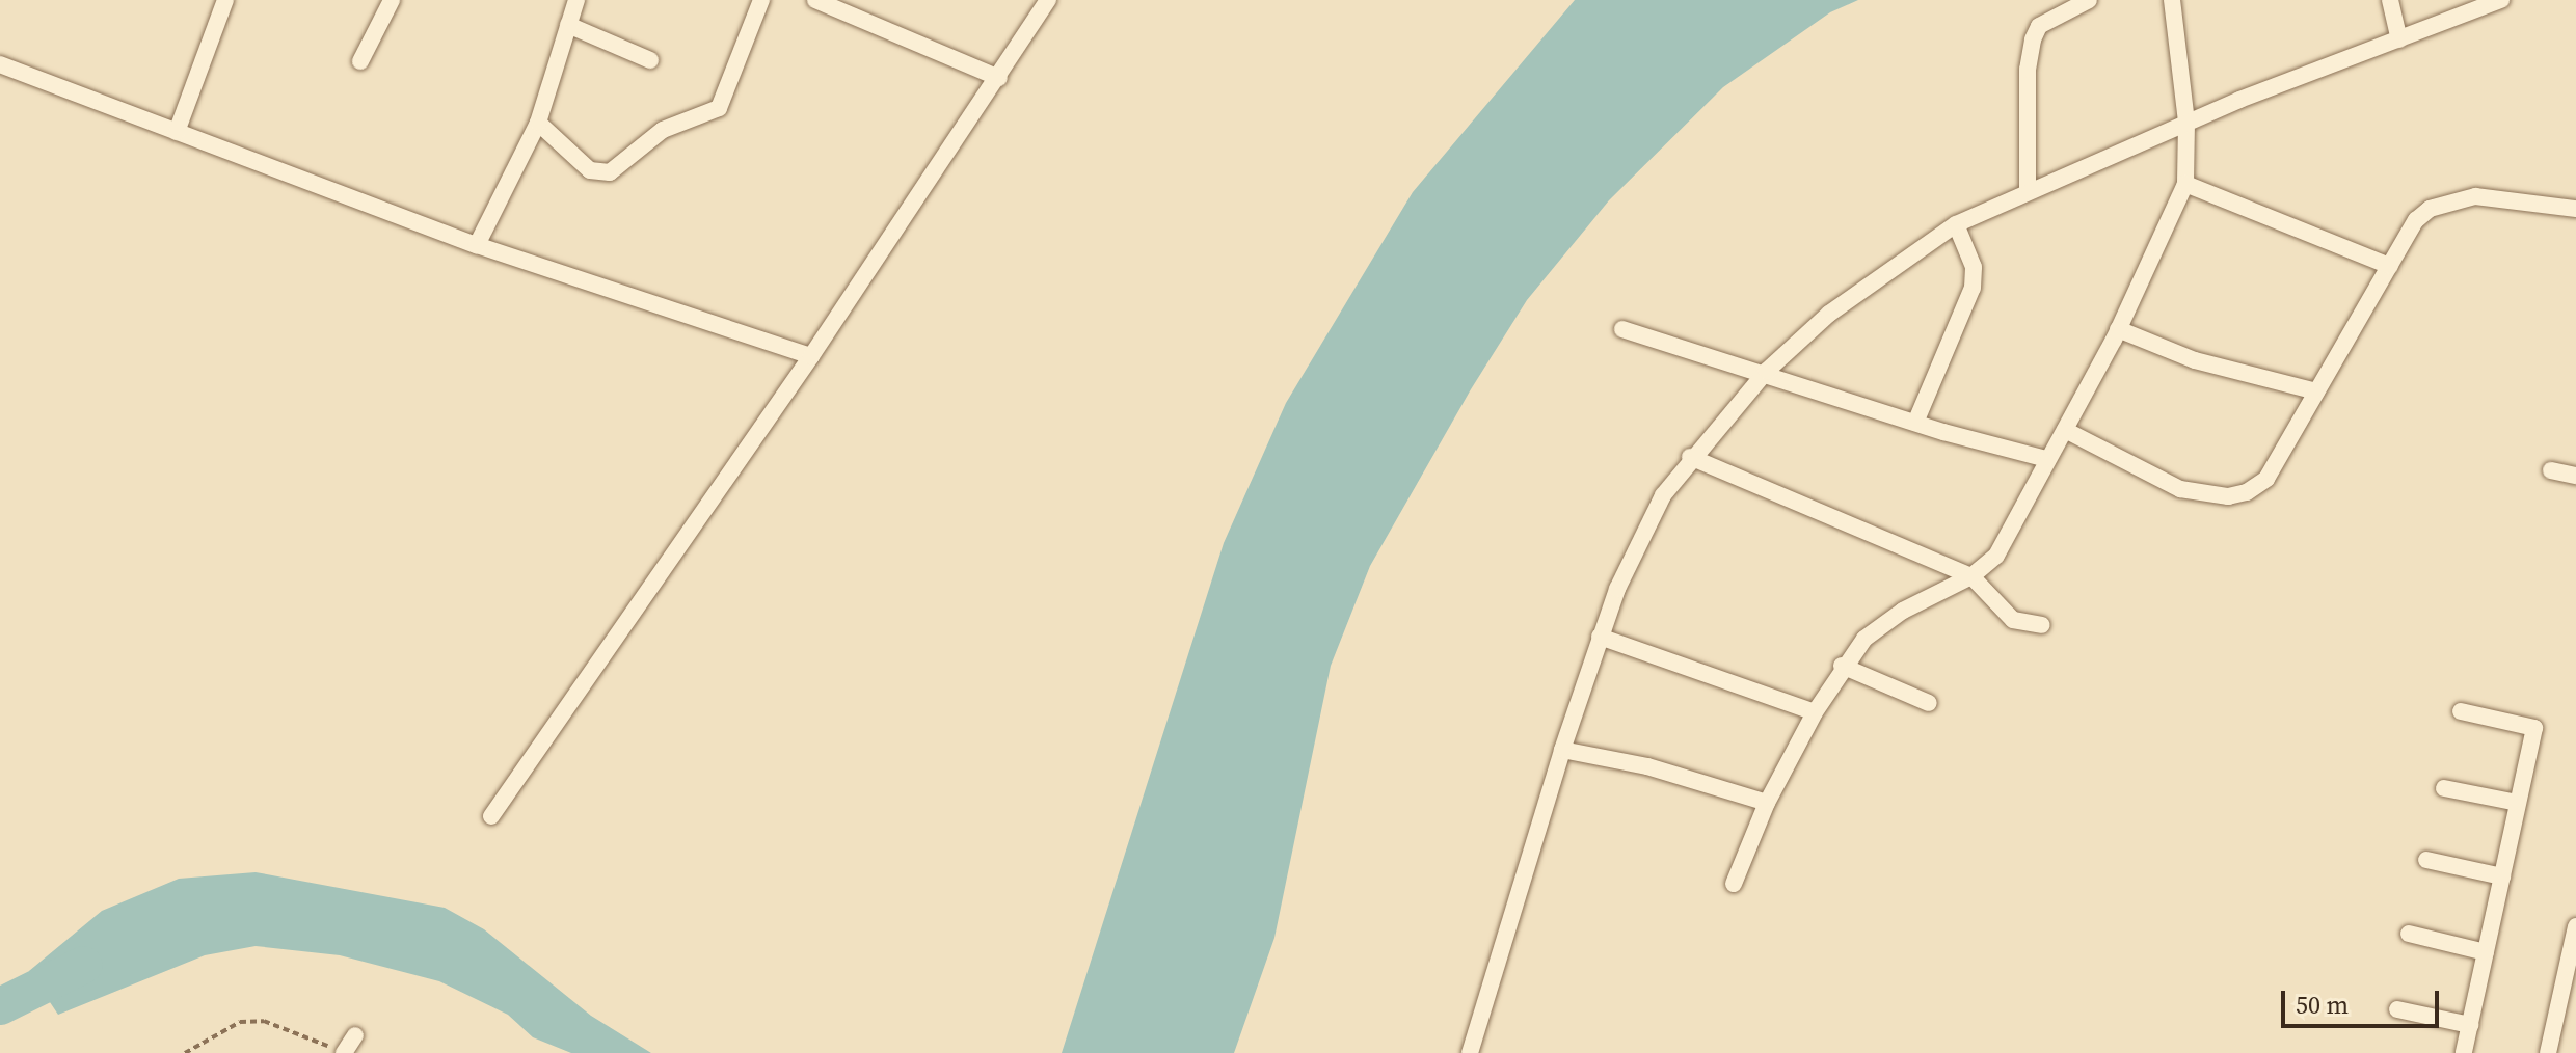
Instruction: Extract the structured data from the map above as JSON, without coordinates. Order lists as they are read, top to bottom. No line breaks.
{"scale_bar":"50 m"}
